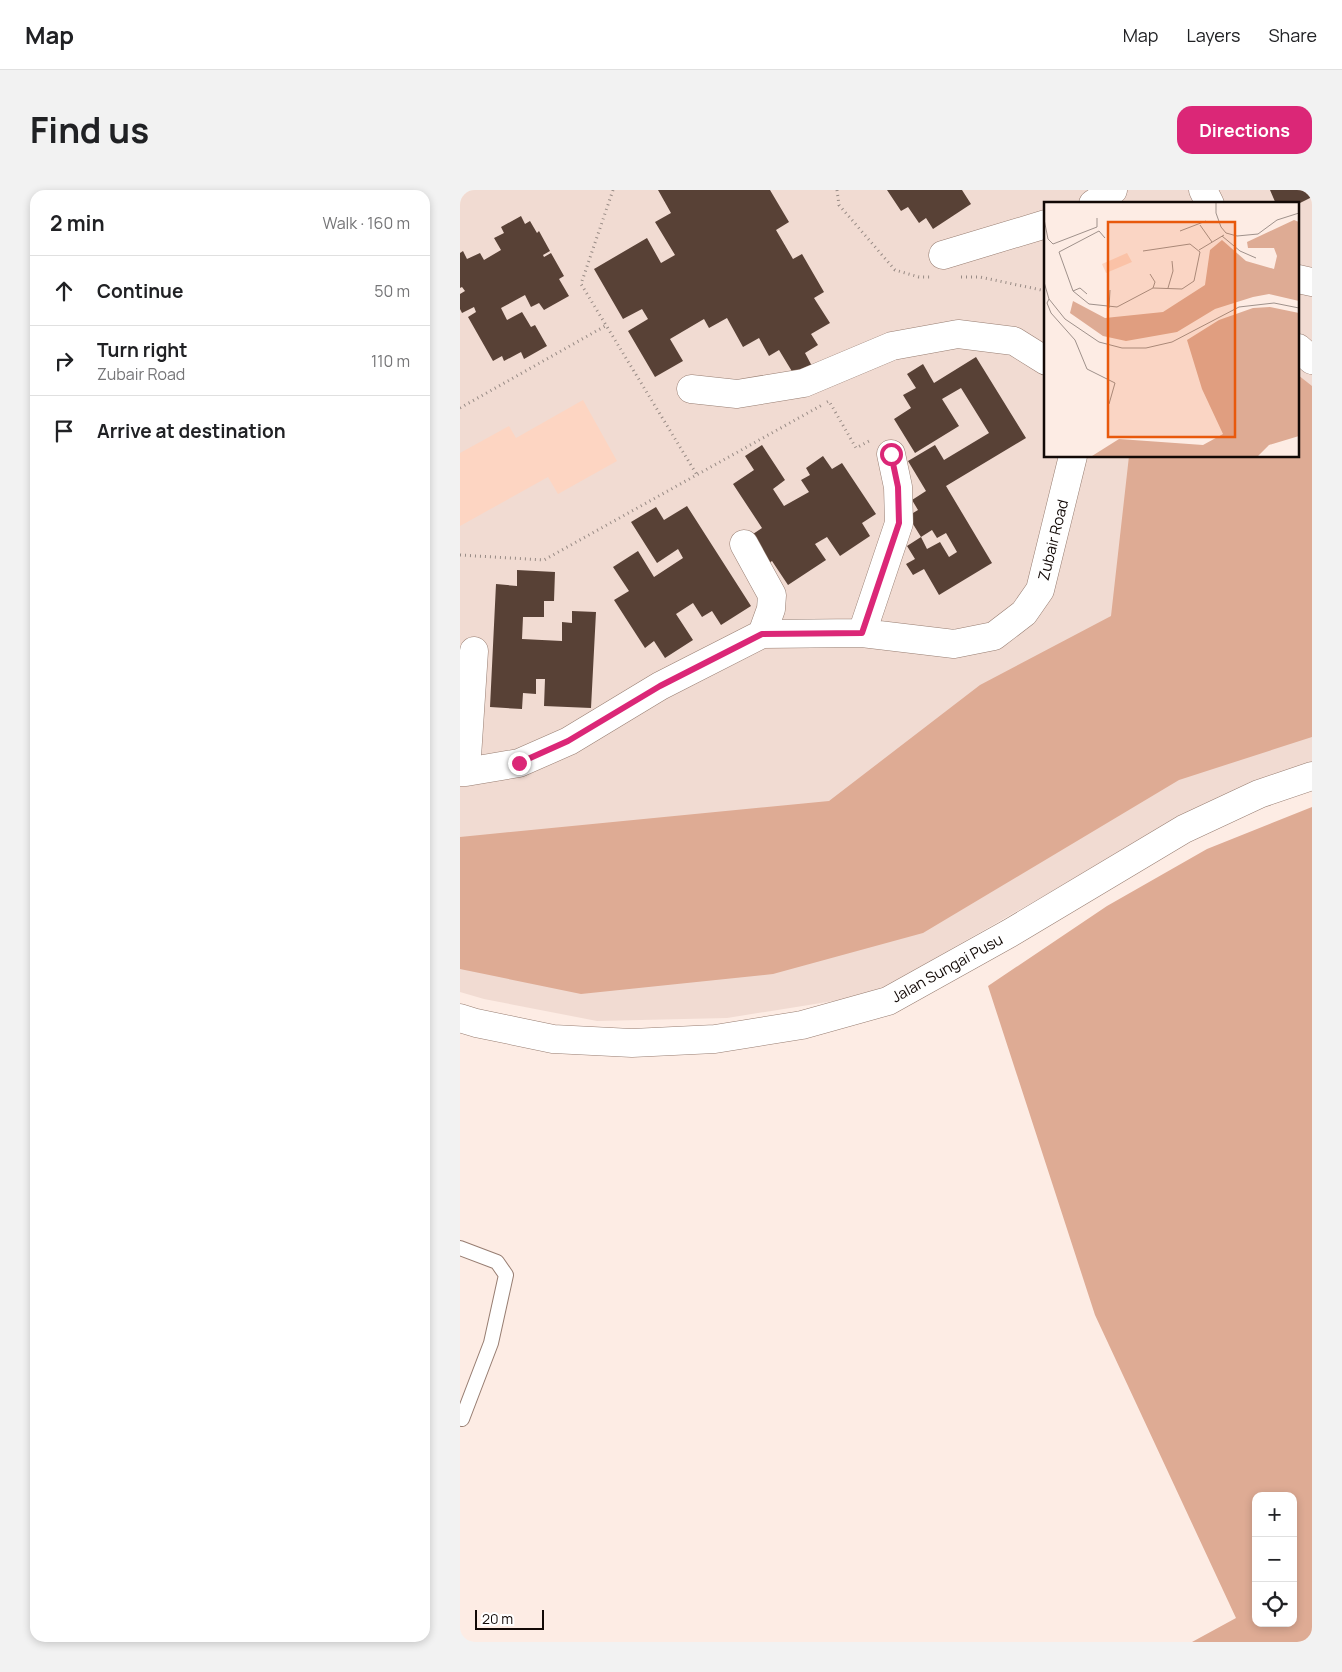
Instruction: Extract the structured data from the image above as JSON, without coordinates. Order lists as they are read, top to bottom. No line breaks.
{"streets":{"street":["Zubair Road","Jalan Sungai Pusu"]},"scale_bar":"20 m","page":{"header":"Map","nav":["Map","Layers","Share"],"title":"Find us","buttons":"Directions","heading":["2 min","Walk · 160 m"],"list":[["Continue","50 m"],["Turn right","Zubair Road","110 m"],"Arrive at destination"],"map_buttons":["+","−"],"scale":"20 m"}}
